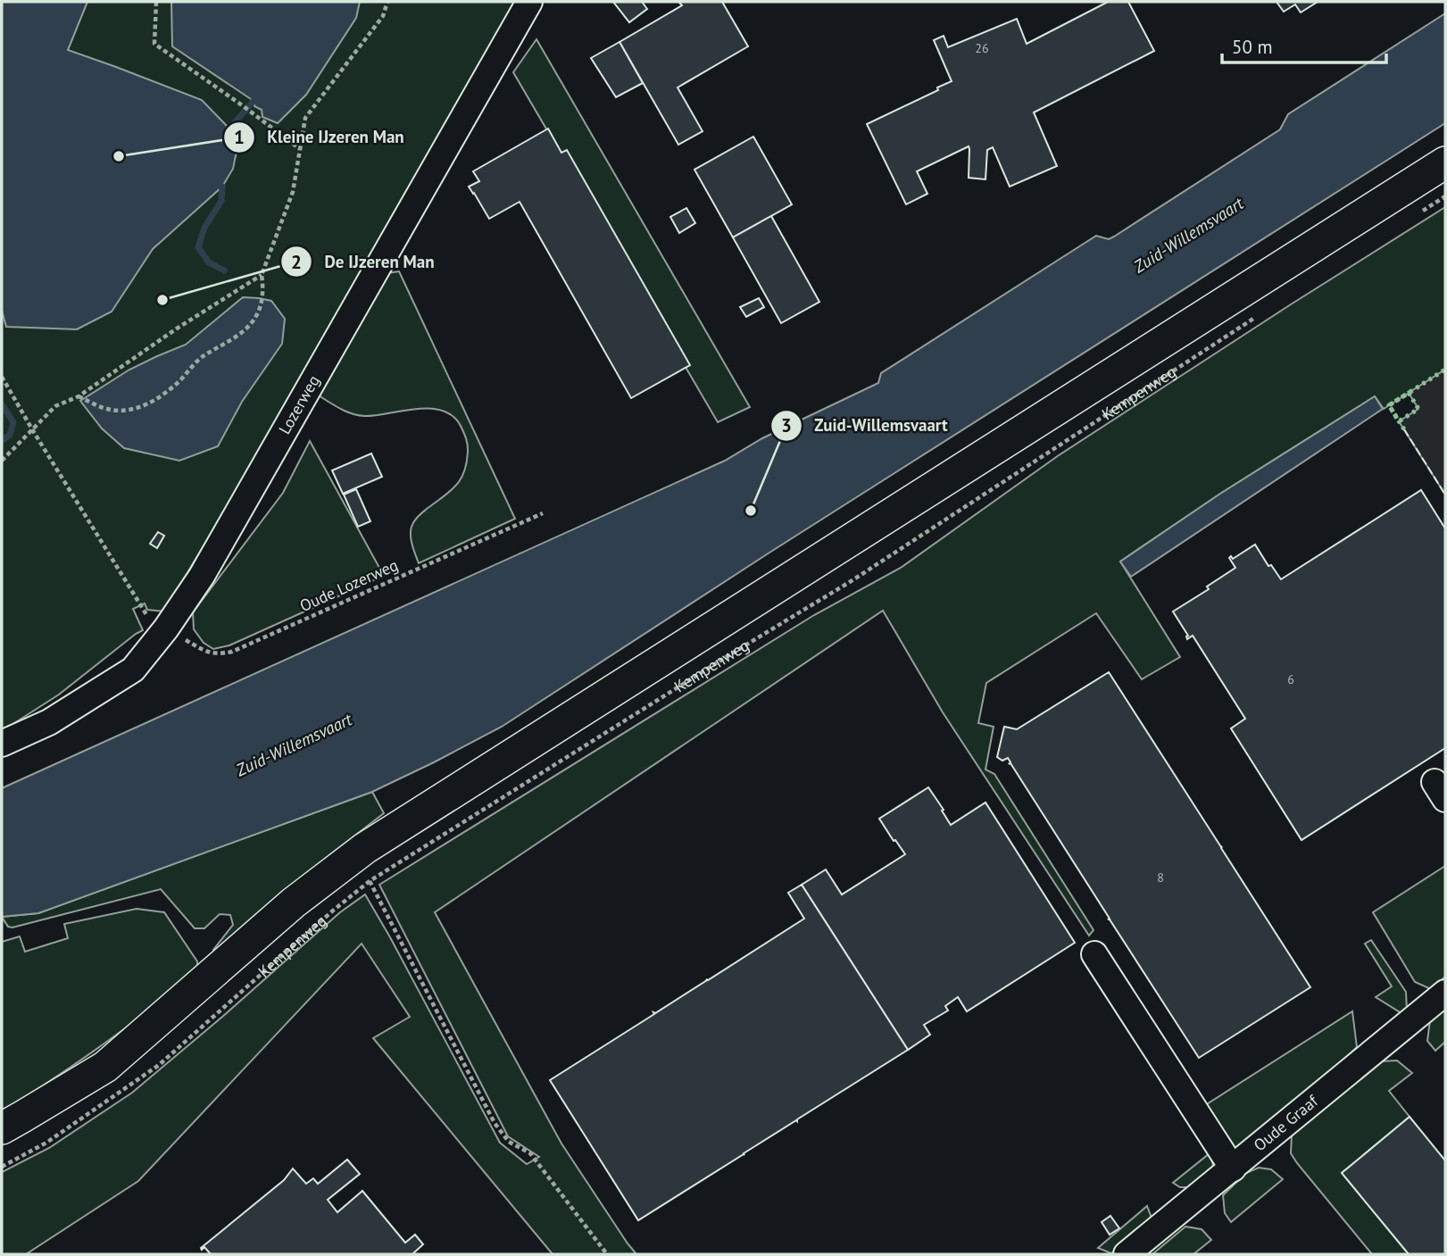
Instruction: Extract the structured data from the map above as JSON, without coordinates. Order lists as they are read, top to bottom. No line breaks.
{"streets":{"main road":["Kempenweg"],"street":["Lozerweg","Oude Graaf"],"path":["Oude Lozerweg"]},"crossings":[["Lozerweg","Oude Lozerweg"]],"water":["Zuid-Willemsvaart"],"places":["Kleine IJzeren Man","De IJzeren Man","Zuid-Willemsvaart"],"house_numbers":["26","6","8"],"scale_bar":"50 m"}
